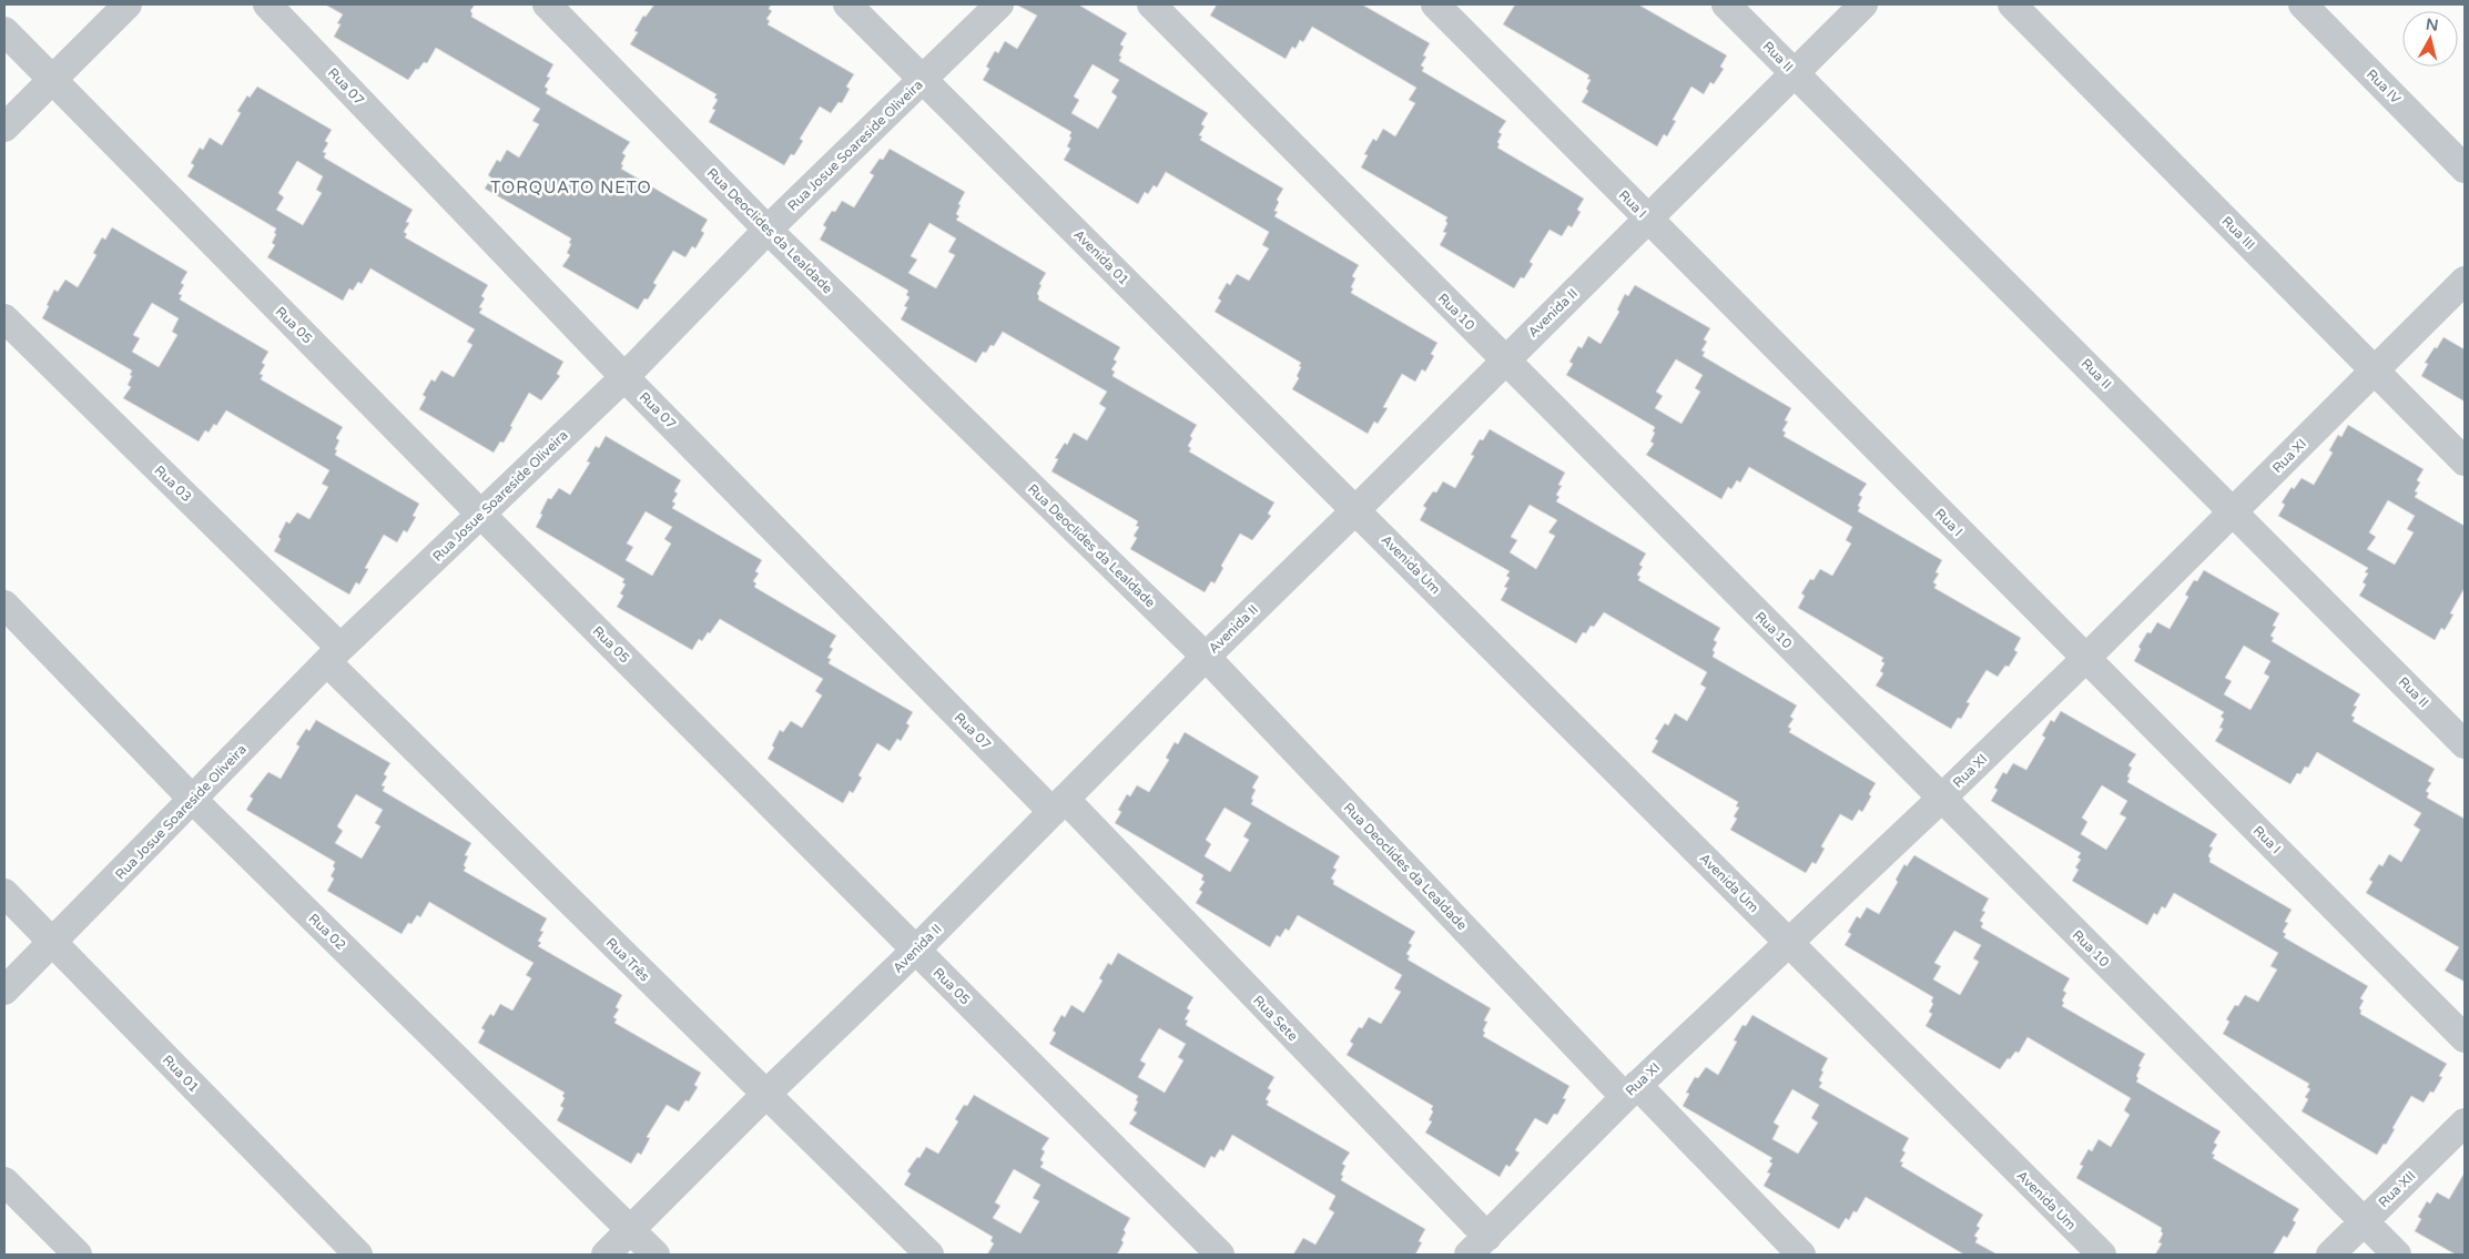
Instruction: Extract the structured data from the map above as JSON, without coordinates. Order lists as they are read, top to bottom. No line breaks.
{"streets":{"street":["Rua II","Rua 07","Rua IV","Rua Josue Soareside Oliveira","Rua I","Rua Deoclides da Lealdade","Rua III","Avenida 01","Rua 10","Avenida II","Rua 05","Rua XI","Rua 03","Avenida Um","Rua 02","Rua Três","Rua Sete","Rua 01","Rua XII"]},"crossings":[["Rua II","Avenida II"],["Rua II","Rua XI"],["Rua 07","Rua Josue Soareside Oliveira"],["Rua 07","Avenida II"],["Rua 07","Rua Sete"],["Rua Josue Soareside Oliveira","Rua Deoclides da Lealdade"],["Rua Josue Soareside Oliveira","Avenida 01"],["Rua Josue Soareside Oliveira","Rua 05"],["Rua Josue Soareside Oliveira","Rua 03"],["Rua Josue Soareside Oliveira","Rua 02"],["Rua Josue Soareside Oliveira","Rua Três"],["Rua Josue Soareside Oliveira","Rua 01"],["Rua I","Avenida II"],["Rua I","Rua XI"],["Rua Deoclides da Lealdade","Avenida II"],["Rua Deoclides da Lealdade","Rua XI"],["Rua III","Rua XI"],["Avenida 01","Avenida II"],["Avenida 01","Avenida Um"],["Rua 10","Avenida II"],["Rua 10","Rua XI"],["Rua 10","Rua XII"],["Avenida II","Rua 05"],["Avenida II","Avenida Um"],["Avenida II","Rua 02"],["Avenida II","Rua Três"],["Avenida II","Rua Sete"],["Rua XI","Avenida Um"],["Rua XI","Rua Sete"],["Rua 03","Rua Três"]],"districts":["TORQUATO NETO"],"north":"top"}
